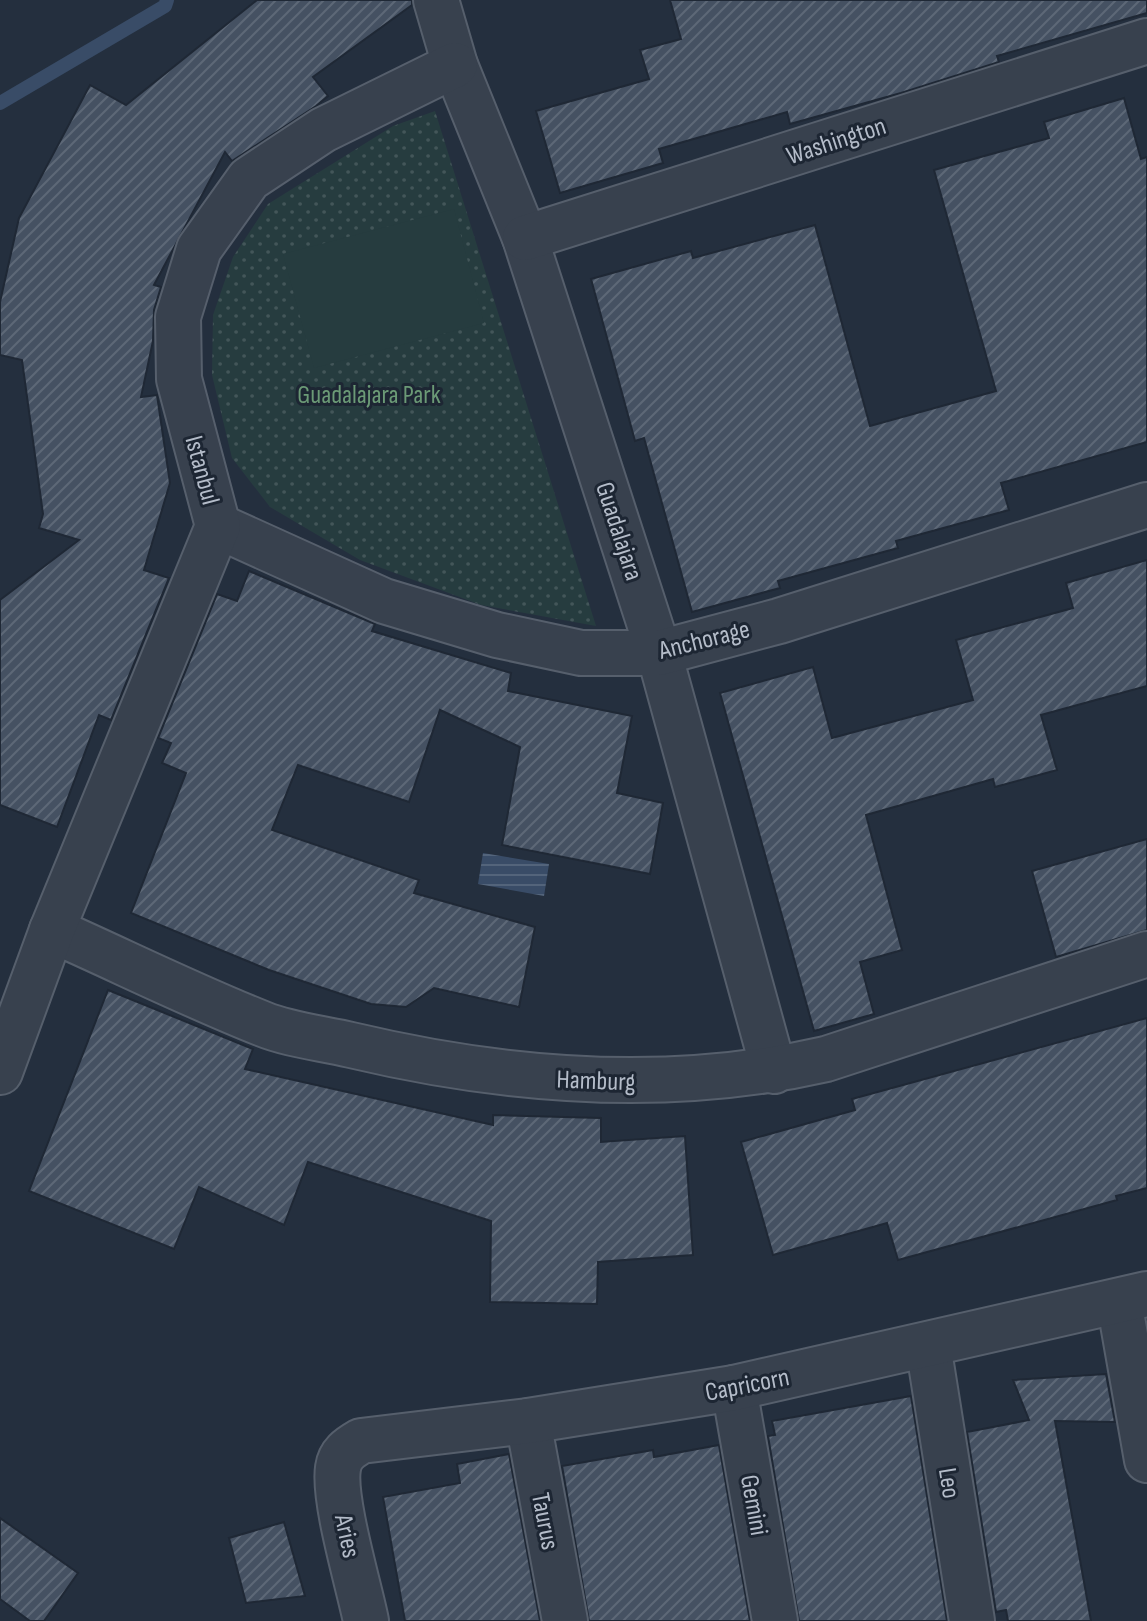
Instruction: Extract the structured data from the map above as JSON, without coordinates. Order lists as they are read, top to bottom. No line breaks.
{"streets":{"street":["Washington","Istanbul","Guadalajara","Anchorage","Hamburg","Capricorn","Leo","Gemini","Taurus","Aries"]},"crossings":[["Washington","Guadalajara"],["Istanbul","Guadalajara"],["Istanbul","Anchorage"],["Istanbul","Hamburg"],["Guadalajara","Anchorage"],["Guadalajara","Hamburg"],["Capricorn","Leo"],["Capricorn","Gemini"],["Capricorn","Taurus"],["Capricorn","Aries"]],"parks":["Guadalajara Park"]}
